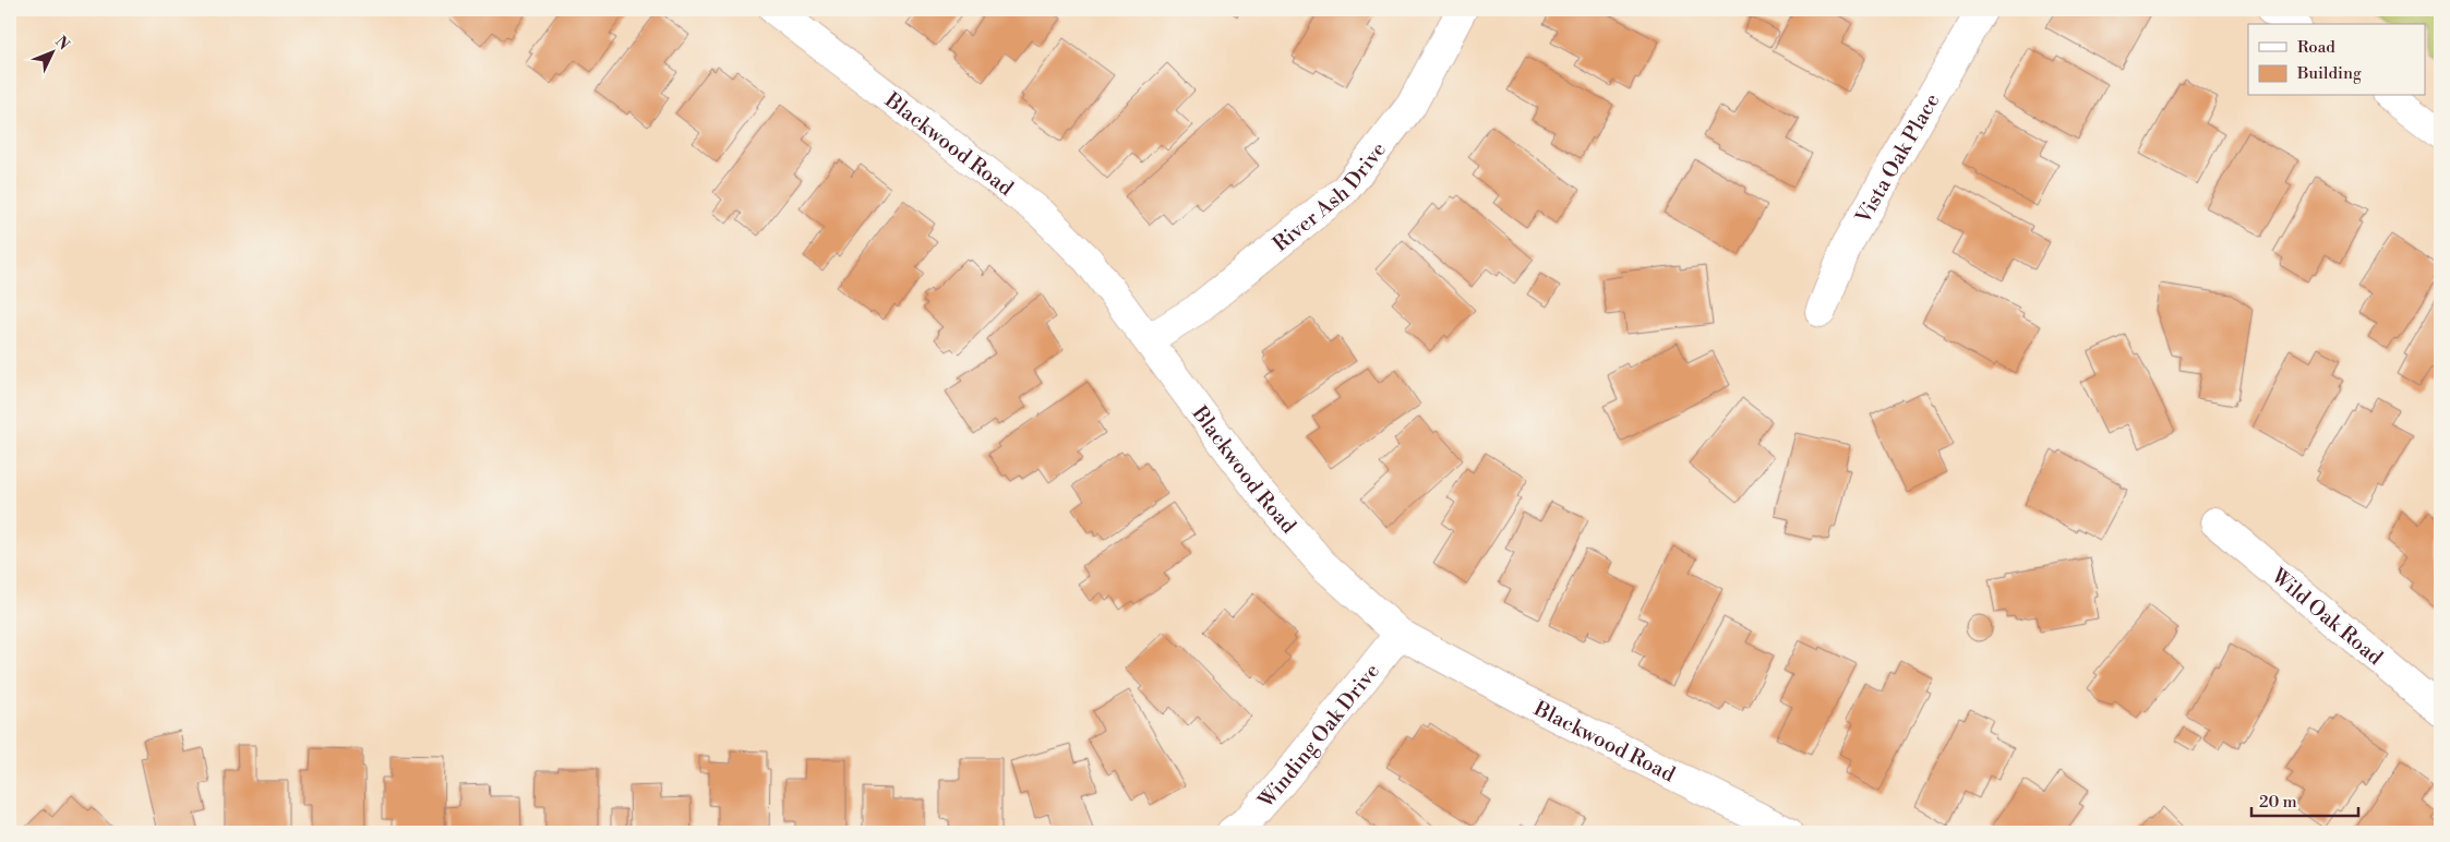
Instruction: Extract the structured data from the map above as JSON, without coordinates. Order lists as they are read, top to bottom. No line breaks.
{"streets":{"street":["Blackwood Road","Vista Oak Place","River Ash Drive","Wild Oak Road","Winding Oak Drive"]},"crossings":[["Blackwood Road","River Ash Drive"],["Blackwood Road","Winding Oak Drive"]],"legend":["Road","Building"],"scale_bar":"20 m","north":"top right"}
